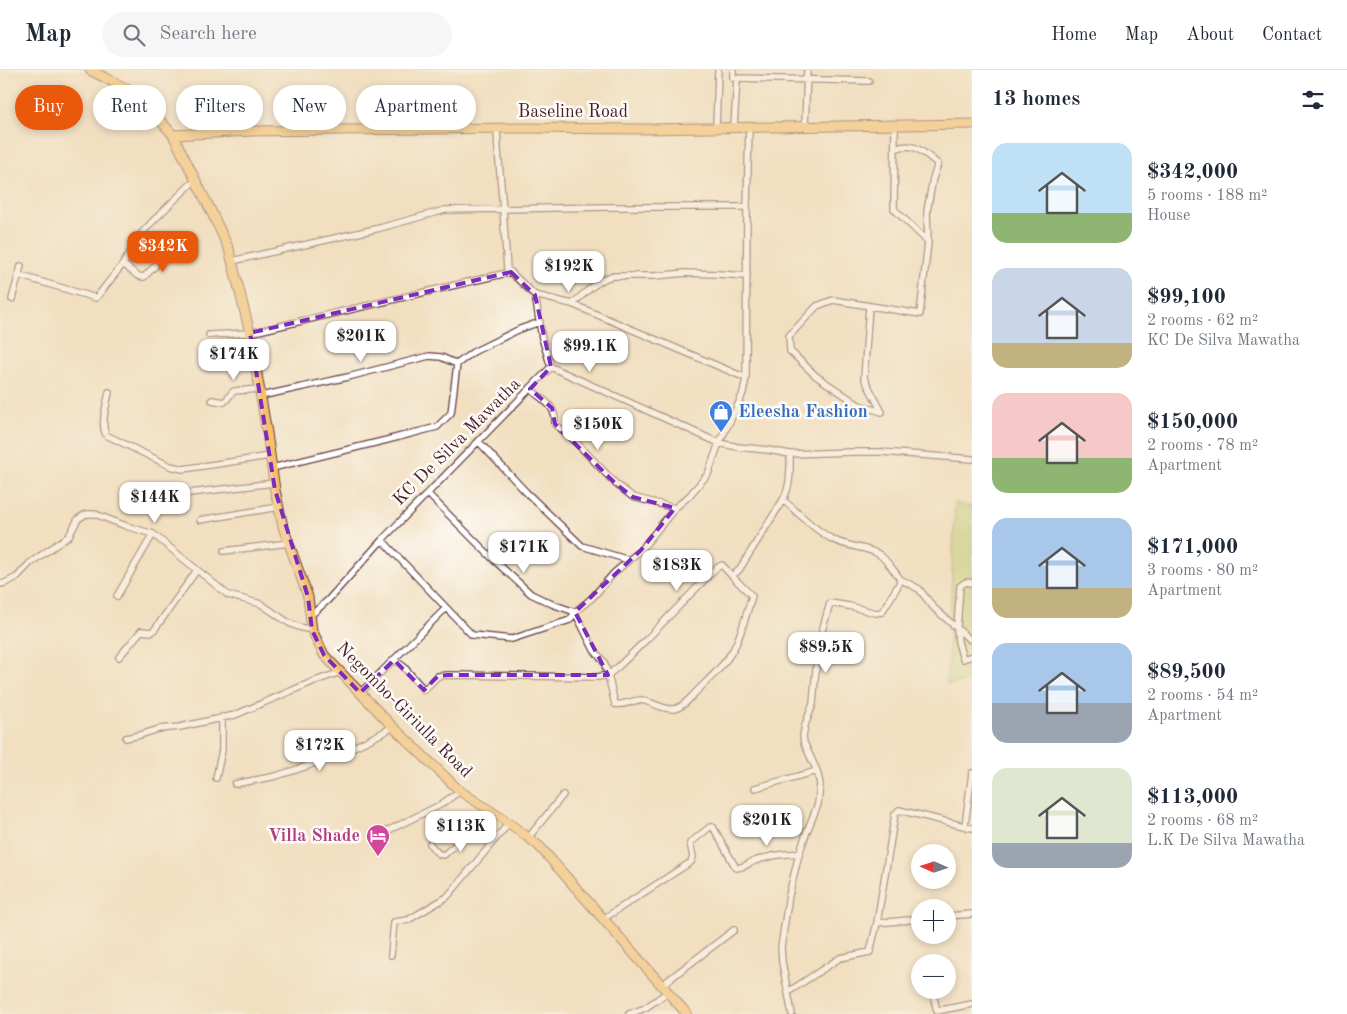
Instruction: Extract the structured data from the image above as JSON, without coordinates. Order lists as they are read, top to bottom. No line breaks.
{"streets":{"main road":["Baseline Road","Negombo-Giriulla Road"],"street":["KC De Silva Mawatha"]},"crossings":[["Baseline Road","Negombo-Giriulla Road"],["KC De Silva Mawatha","Negombo-Giriulla Road"]],"places":{"shop":["Eleesha Fashion"],"hotel":["Villa Shade"]},"north":"left","page":{"header":"Map","search":"Search here","nav":["Home","Map","About","Contact"],"heading":"13 homes","chip":["Buy","Rent","Filters","New","Apartment"],"list":[{"name":"$342,000","note":"5 rooms · 188 m² · House"},{"name":"$99,100","note":"2 rooms · 62 m² · KC De Silva Mawatha"},{"name":"$150,000","note":"2 rooms · 78 m² · Apartment"},{"name":"$171,000","note":"3 rooms · 80 m² · Apartment"},{"name":"$89,500","note":"2 rooms · 54 m² · Apartment"},{"name":"$113,000","note":"2 rooms · 68 m² · L.K De Silva Mawatha"}],"price":["$342K","$192K","$201K","$99.1K","$174K","$150K","$144K","$171K","$183K","$89.5K","$172K","$201K","$113K"],"map_buttons":["+","−"]}}
